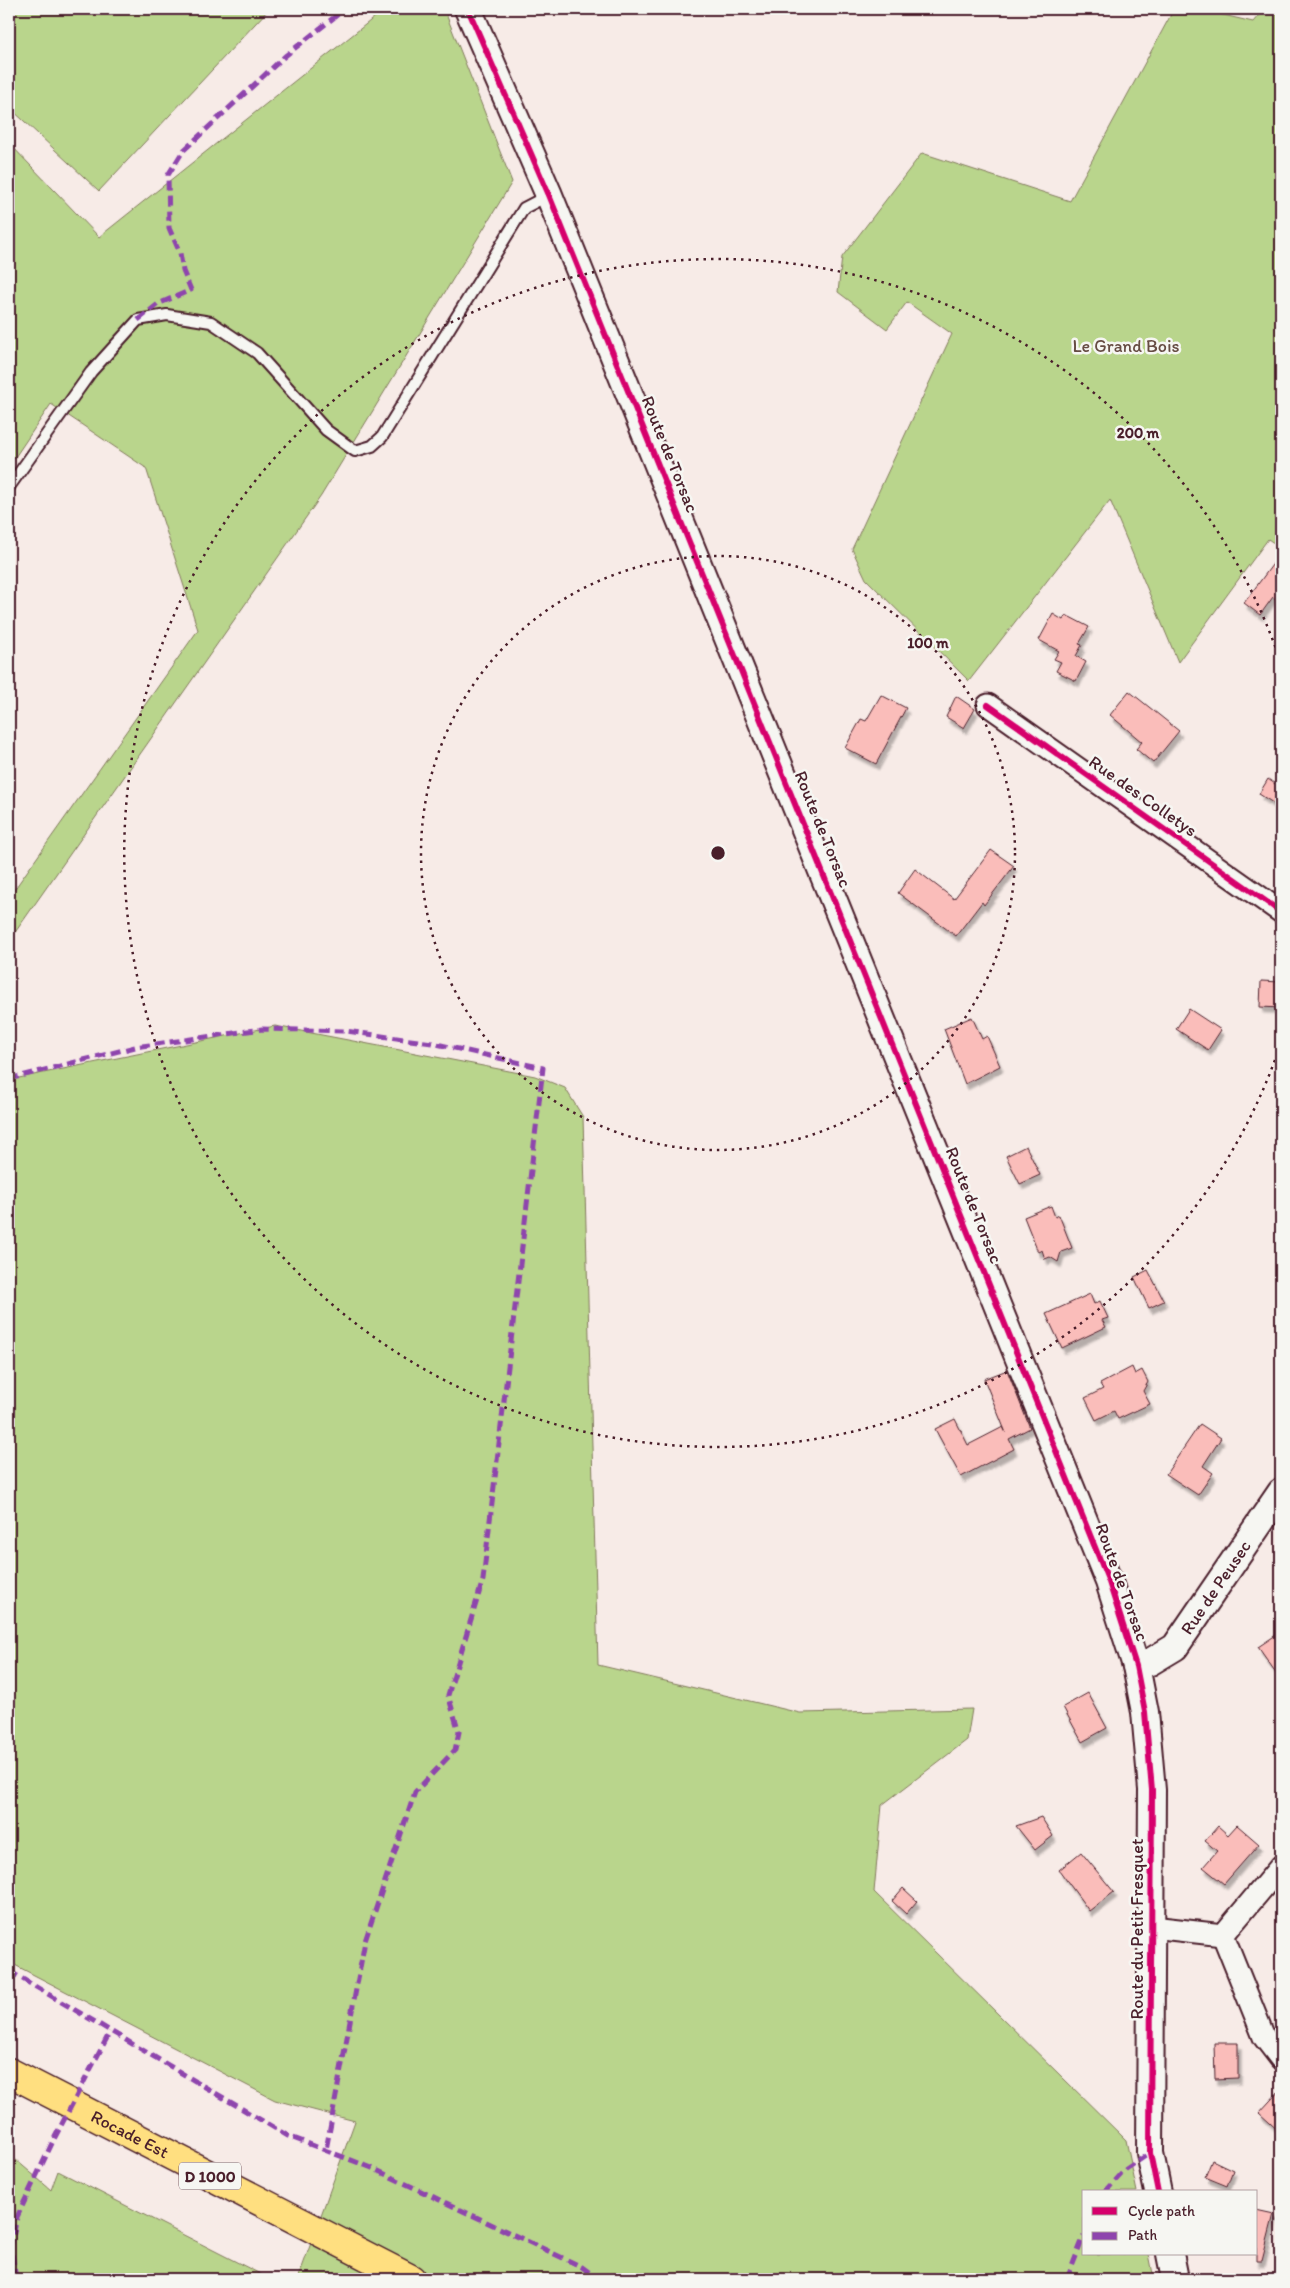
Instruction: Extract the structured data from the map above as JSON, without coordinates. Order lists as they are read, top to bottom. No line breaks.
{"streets":{"main road":["Rocade Est","D 1000"],"street":["Route de Torsac","Rue des Colletys","Rue de Peusec","Route du Petit Fresquet"]},"crossings":[["Route de Torsac","Rue de Peusec"],["Route de Torsac","Route du Petit Fresquet"],["Rue de Peusec","Route du Petit Fresquet"]],"parks":["Le Grand Bois"],"legend":["Cycle path","Path"],"rings":["200 m","100 m"]}
